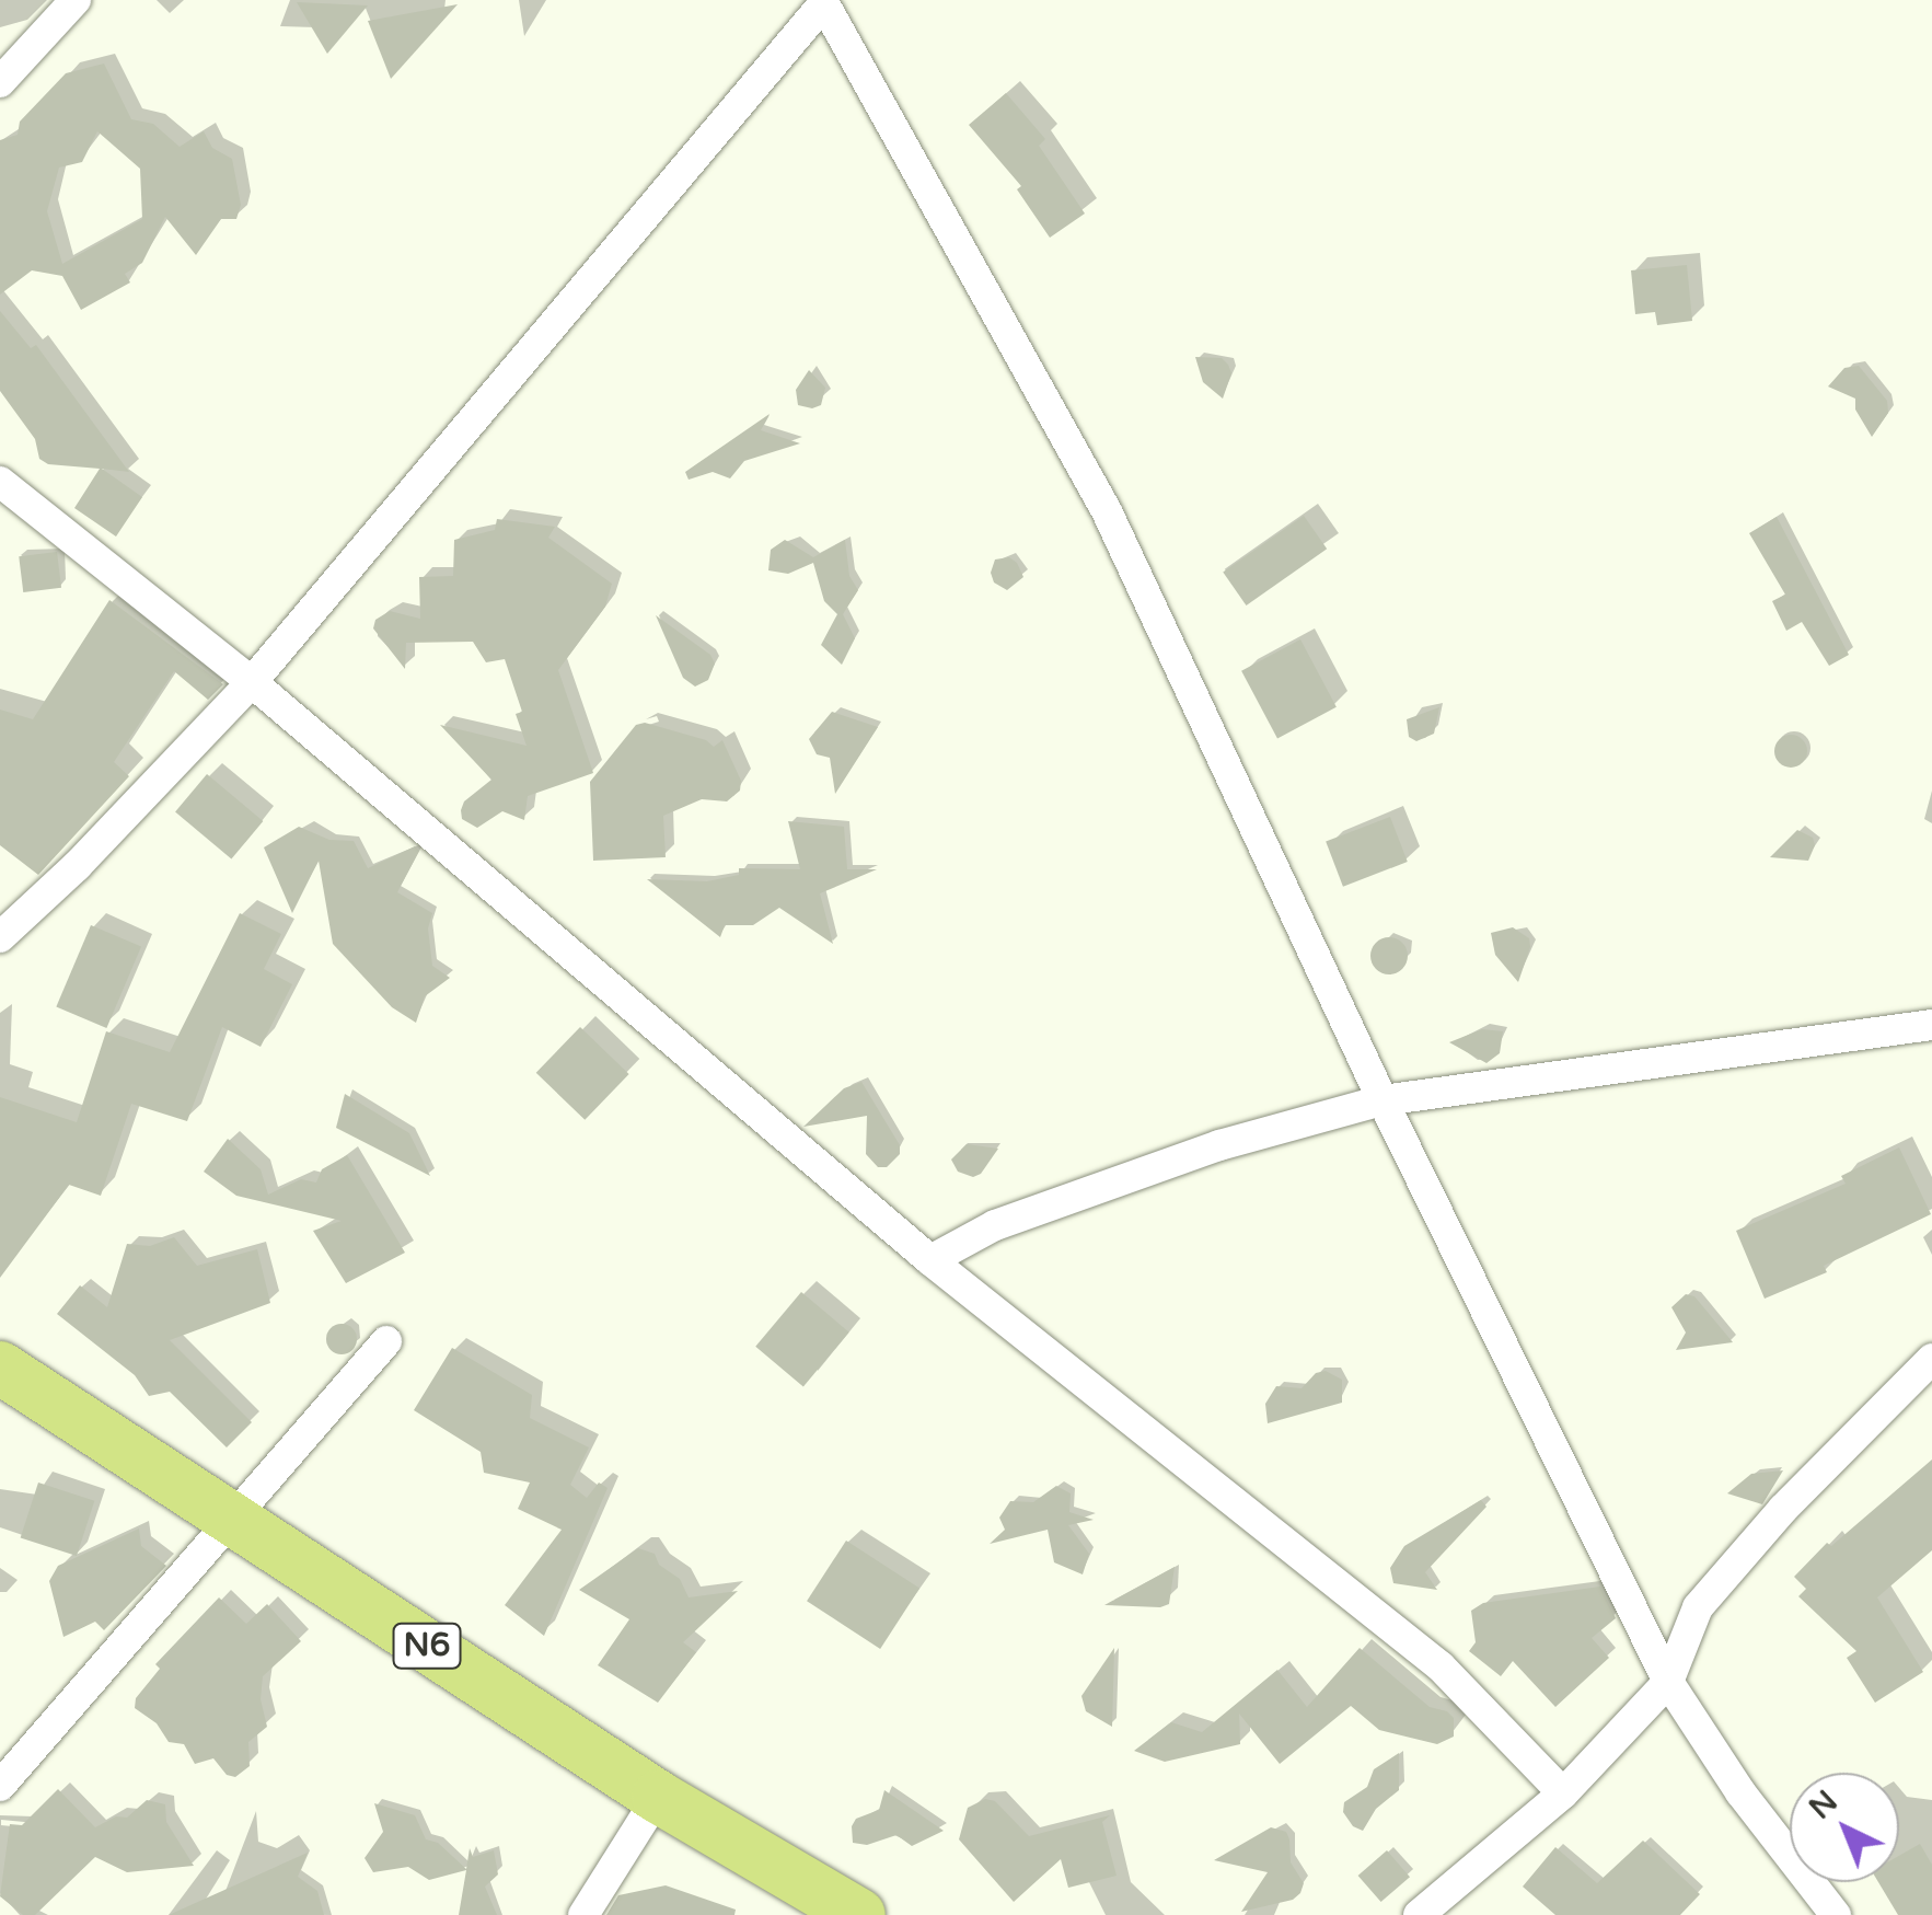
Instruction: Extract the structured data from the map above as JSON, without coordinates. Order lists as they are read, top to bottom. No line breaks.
{"streets":{"highway":["N6"]},"north":"top left"}
